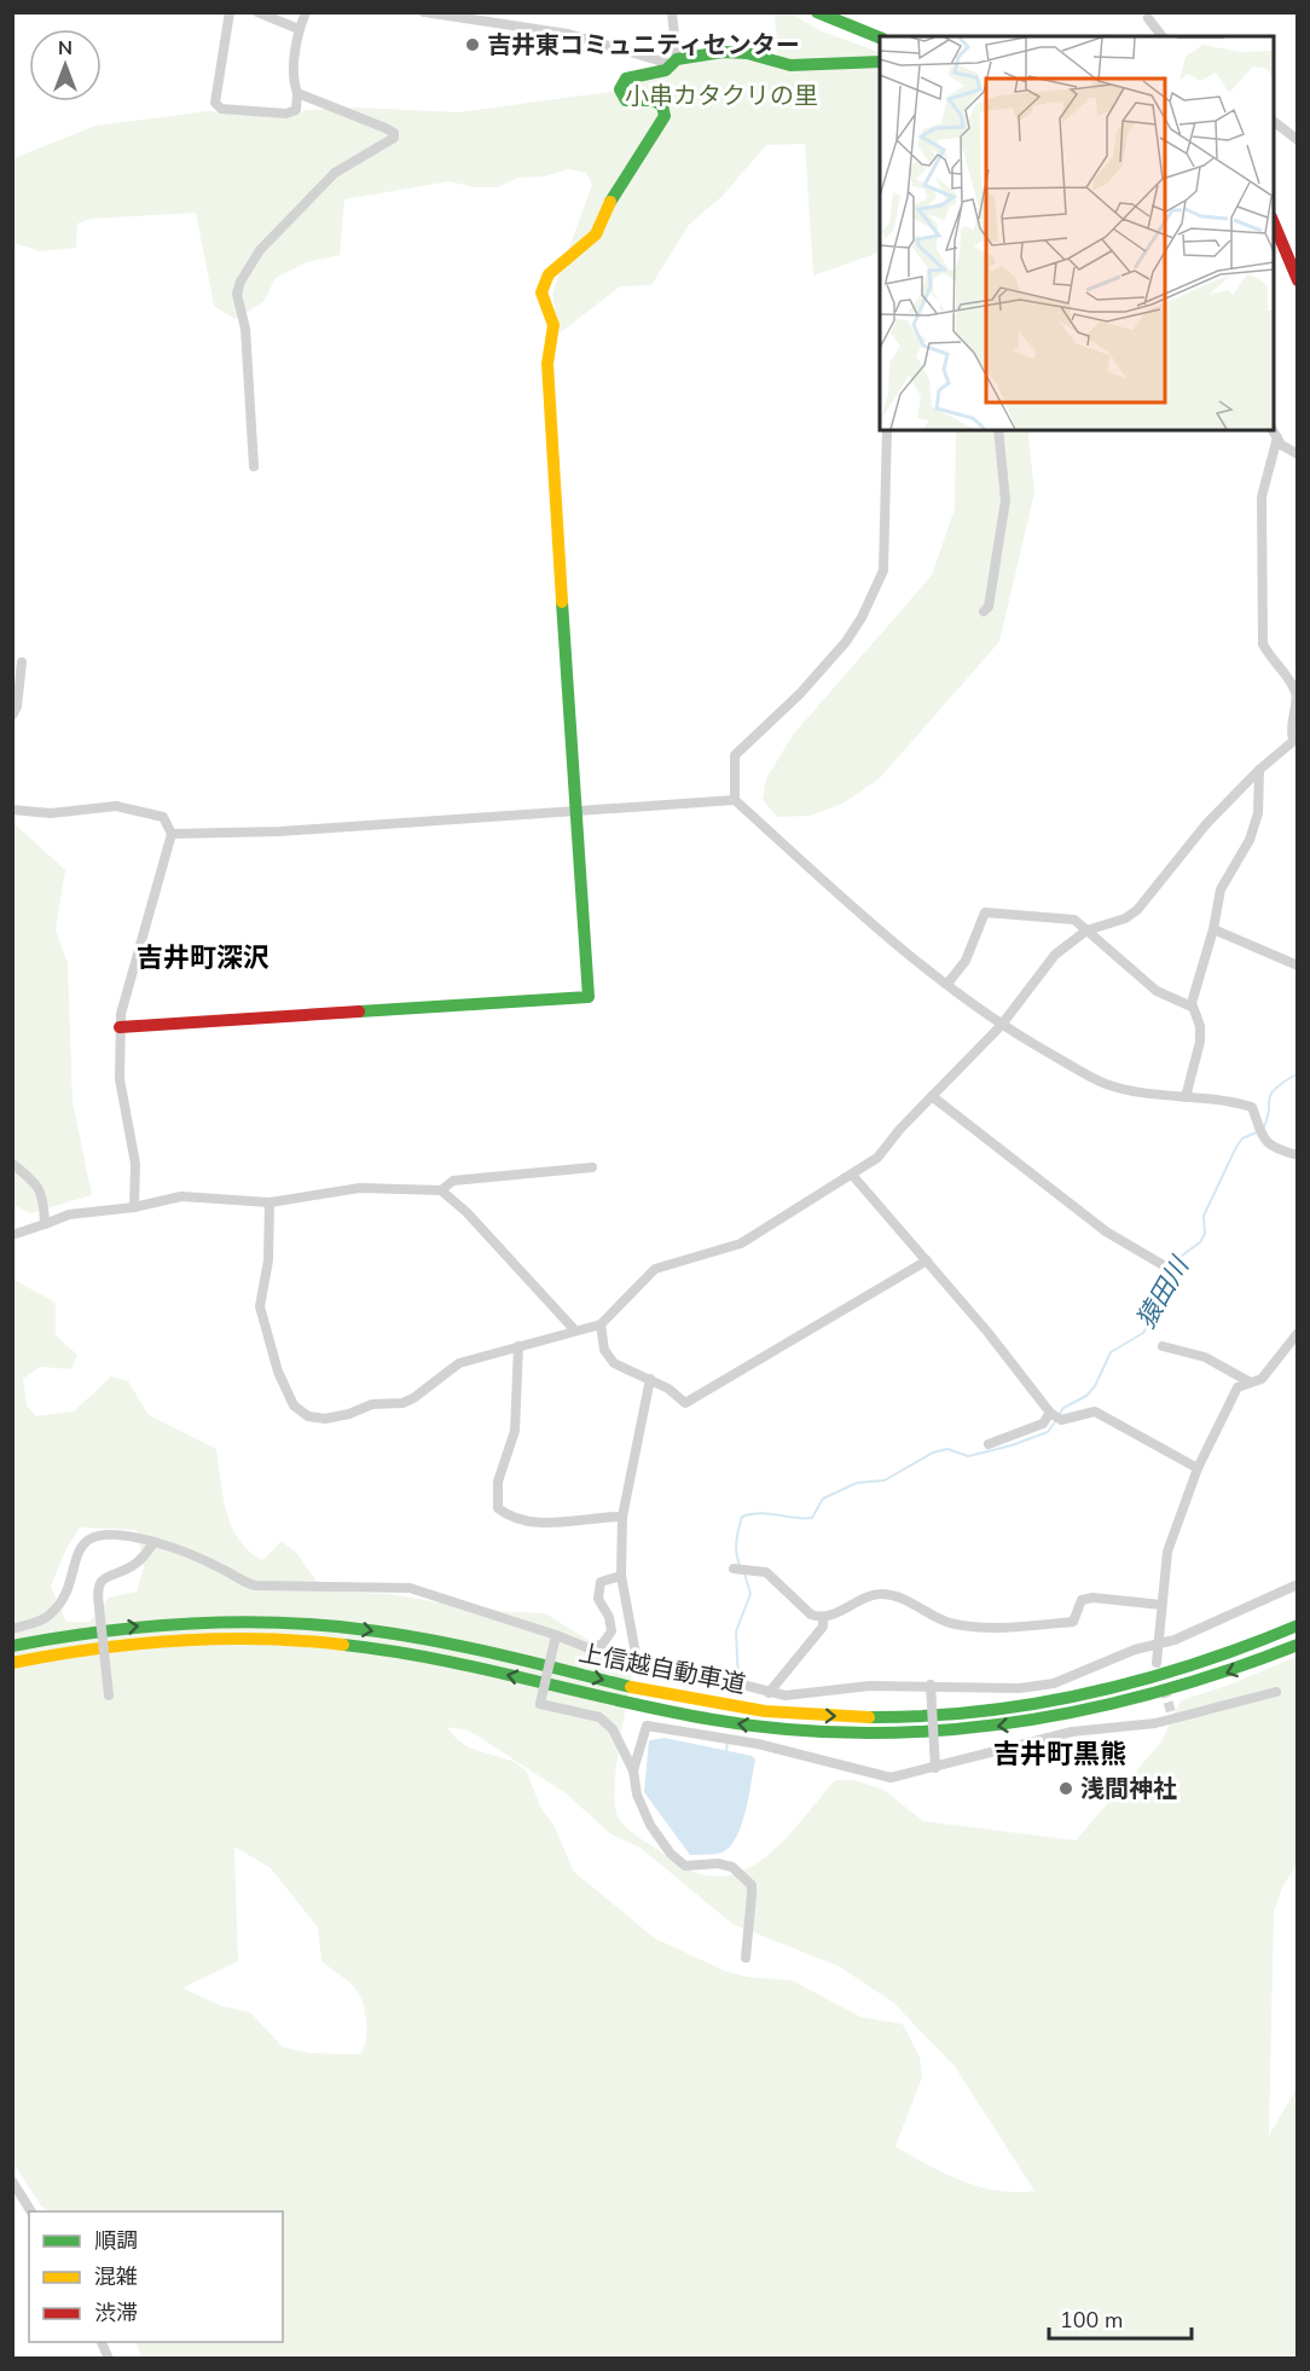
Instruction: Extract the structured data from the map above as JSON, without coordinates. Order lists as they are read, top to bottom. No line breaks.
{"streets":{"main road":["上信越自動車道"]},"districts":["吉井町深沢","吉井町黒熊"],"water":["猿田川"],"parks":["小串カタクリの里"],"places":["吉井東コミュニティセンター","浅間神社"],"legend":["順調","混雑","渋滞"],"scale_bar":"100 m","north":"top"}
